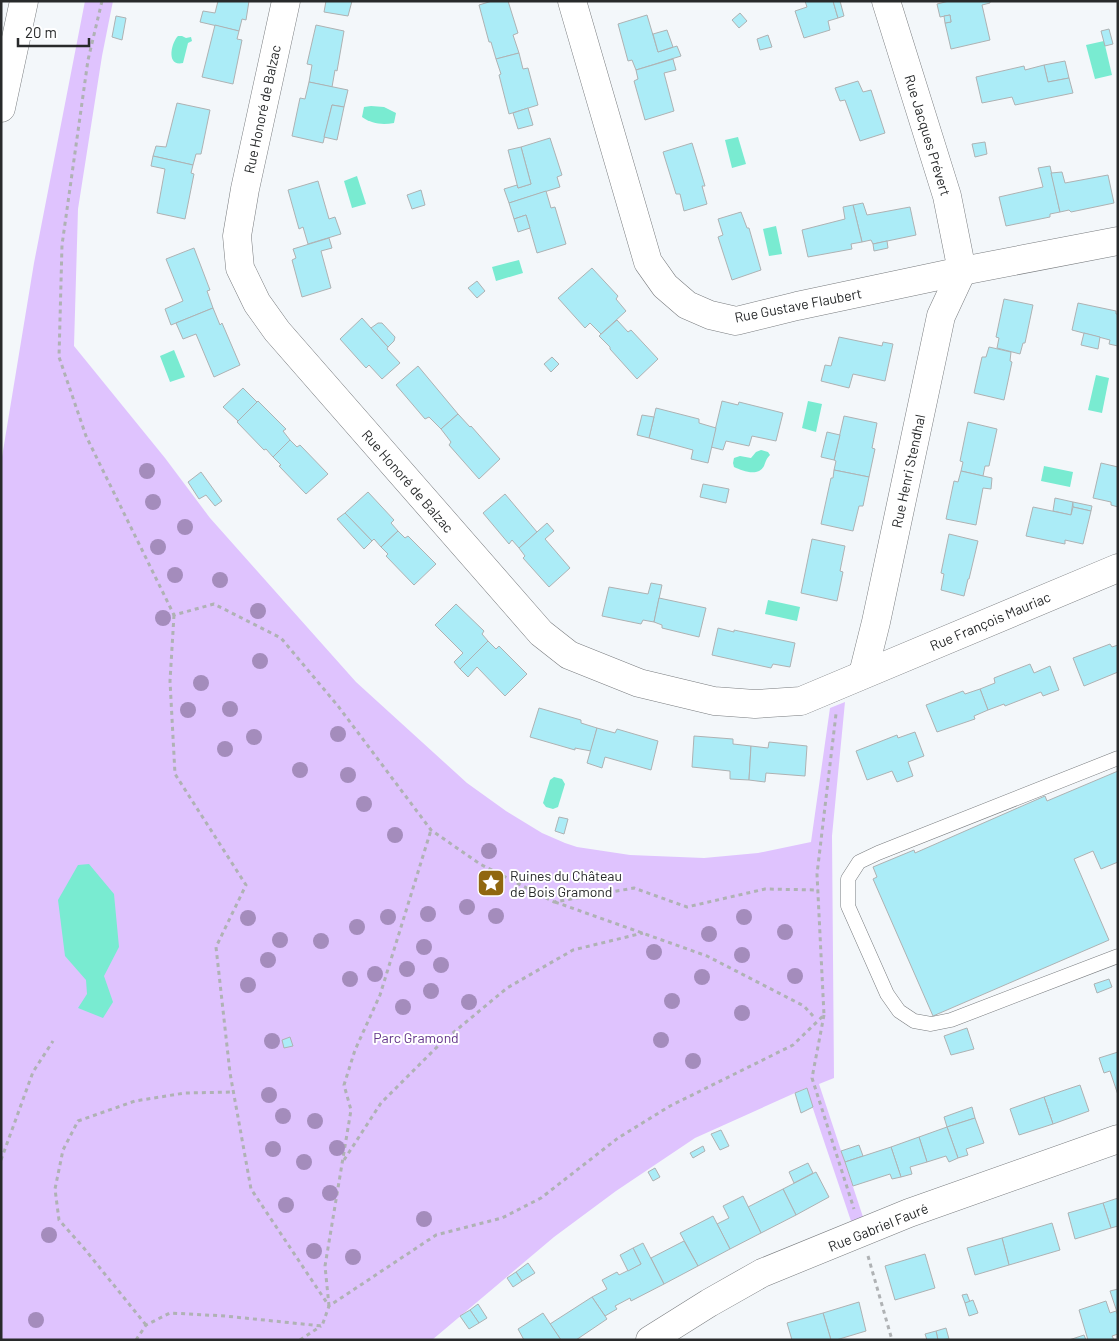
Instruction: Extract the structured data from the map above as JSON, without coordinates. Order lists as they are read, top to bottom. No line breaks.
{"streets":{"main road":["Rue Honoré de Balzac","Rue Jacques Prévert","Rue Gustave Flaubert","Rue Henri Stendhal","Rue François Mauriac","Rue Gabriel Fauré"]},"crossings":[["Rue Honoré de Balzac","Rue Henri Stendhal"],["Rue Honoré de Balzac","Rue François Mauriac"],["Rue Jacques Prévert","Rue Gustave Flaubert"],["Rue Jacques Prévert","Rue Henri Stendhal"],["Rue Gustave Flaubert","Rue Henri Stendhal"],["Rue Henri Stendhal","Rue François Mauriac"]],"parks":["Parc Gramond"],"places":{"place":["Ruines du Château de Bois Gramond"]},"scale_bar":"20 m"}
